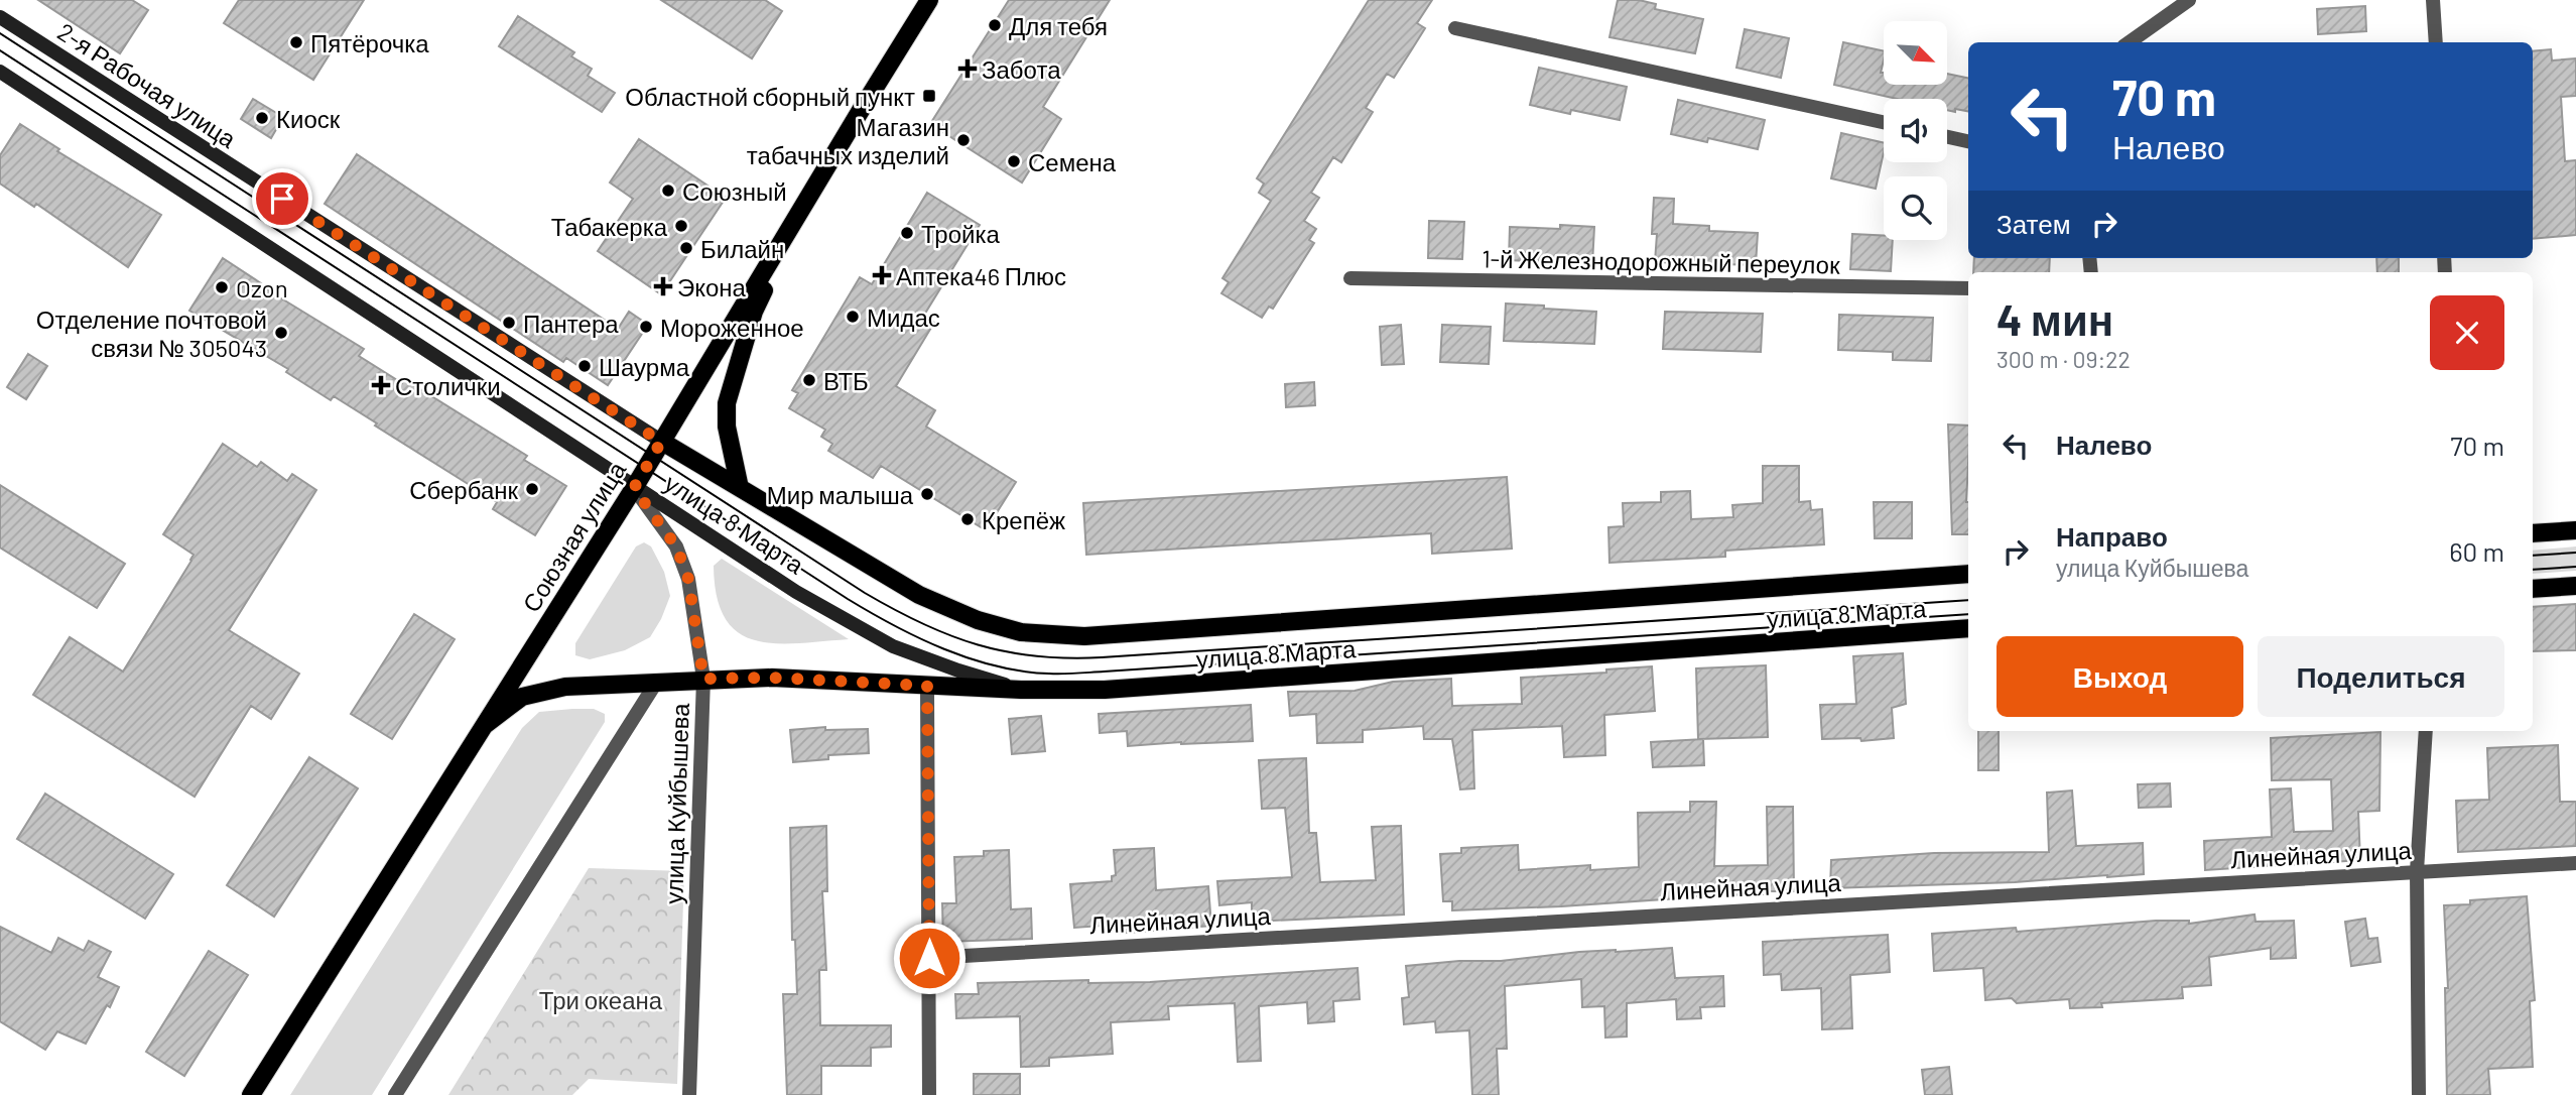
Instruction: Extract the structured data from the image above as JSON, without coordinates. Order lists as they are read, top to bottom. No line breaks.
{"streets":{"main road":["2-я Рабочая улица","улица 8 Марта","Союзная улица"],"street":["1-й Железнодорожный переулок","улица Куйбышева","Линейная улица"]},"crossings":[["2-я Рабочая улица","улица 8 Марта"],["2-я Рабочая улица","Союзная улица"],["улица 8 Марта","Союзная улица"],["улица 8 Марта","улица Куйбышева"],["Союзная улица","улица Куйбышева"]],"parks":["Три океана"],"places":{"other":["Для тебя","Пятёрочка","Киоск","Магазин табачных изделий","Семена","Союзный","Табакерка","Тройка","Билайн","Ozon","Мидас","Пантера","Мороженное","Отделение почтовой связи № 305043","Шаурма","ВТБ","Сбербанк","Мир малыша","Крепёж"],"health":["Забота","Аптека46 Плюс","Экона","Столички"],"transit":["Областной сборный пункт"]},"north":"bottom right","page":{"turn":["70 m","Налево"],"then":"Затем","heading":["4 мин","300 m · 09:22"],"list":[{"name":"Налево","value":"70 m"},{"name":"Направо","note":"улица Куйбышева","value":"60 m"}],"buttons":["Выход","Поделиться"]}}
